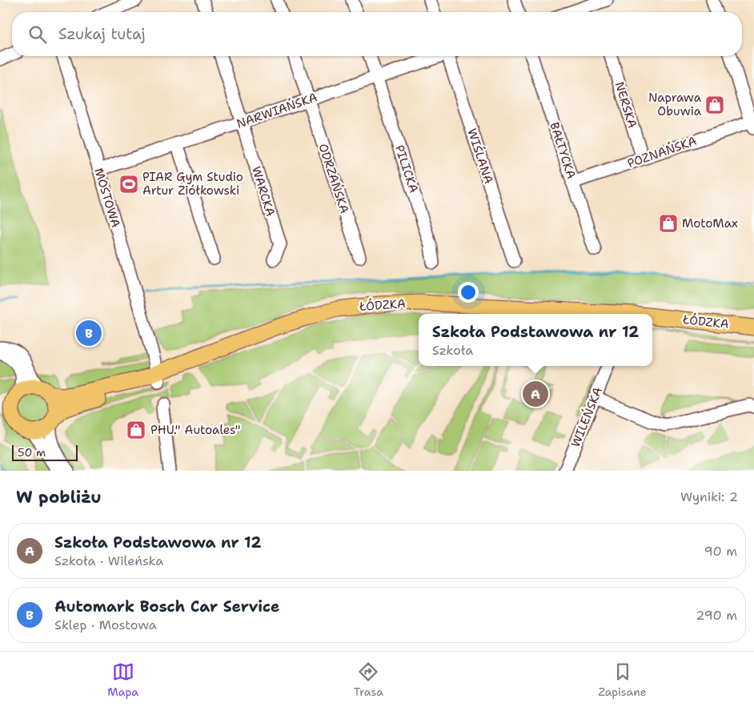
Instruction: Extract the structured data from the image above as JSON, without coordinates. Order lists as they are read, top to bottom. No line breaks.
{"streets":{"main road":["ŁÓDZKA"],"street":["NERSKA","NARWIAŃSKA","BAŁTYCKA","POZNAŃSKA","WIŚLANA","PILICKA","ODRZAŃSKA","WARCKA","MOSTOWA","WILEŃSKA"]},"crossings":[["NERSKA","POZNAŃSKA"],["NARWIAŃSKA","PILICKA"],["NARWIAŃSKA","ODRZAŃSKA"],["NARWIAŃSKA","WARCKA"],["NARWIAŃSKA","MOSTOWA"],["BAŁTYCKA","POZNAŃSKA"],["MOSTOWA","ŁÓDZKA"]],"places":{"shop":["Naprawa Obuwia","MotoMax","PHU.\" Autoales\""],"sports":["PIAR Gym Studio Artur Ziółkowski"]},"scale_bar":"50 m","page":{"search":"Szukaj tutaj","popup":["Szkoła Podstawowa nr 12","Szkoła"],"pins":["B","A"],"scale":"50 m","heading":["W pobliżu","Wyniki: 2"],"list":[{"mark":"A","name":"Szkoła Podstawowa nr 12","note":"Szkoła · Wileńska","value":"90 m"},{"mark":"B","name":"Automark Bosch Car Service","note":"Sklep · Mostowa","value":"290 m"}],"nav":["Mapa","Trasa","Zapisane"]}}
